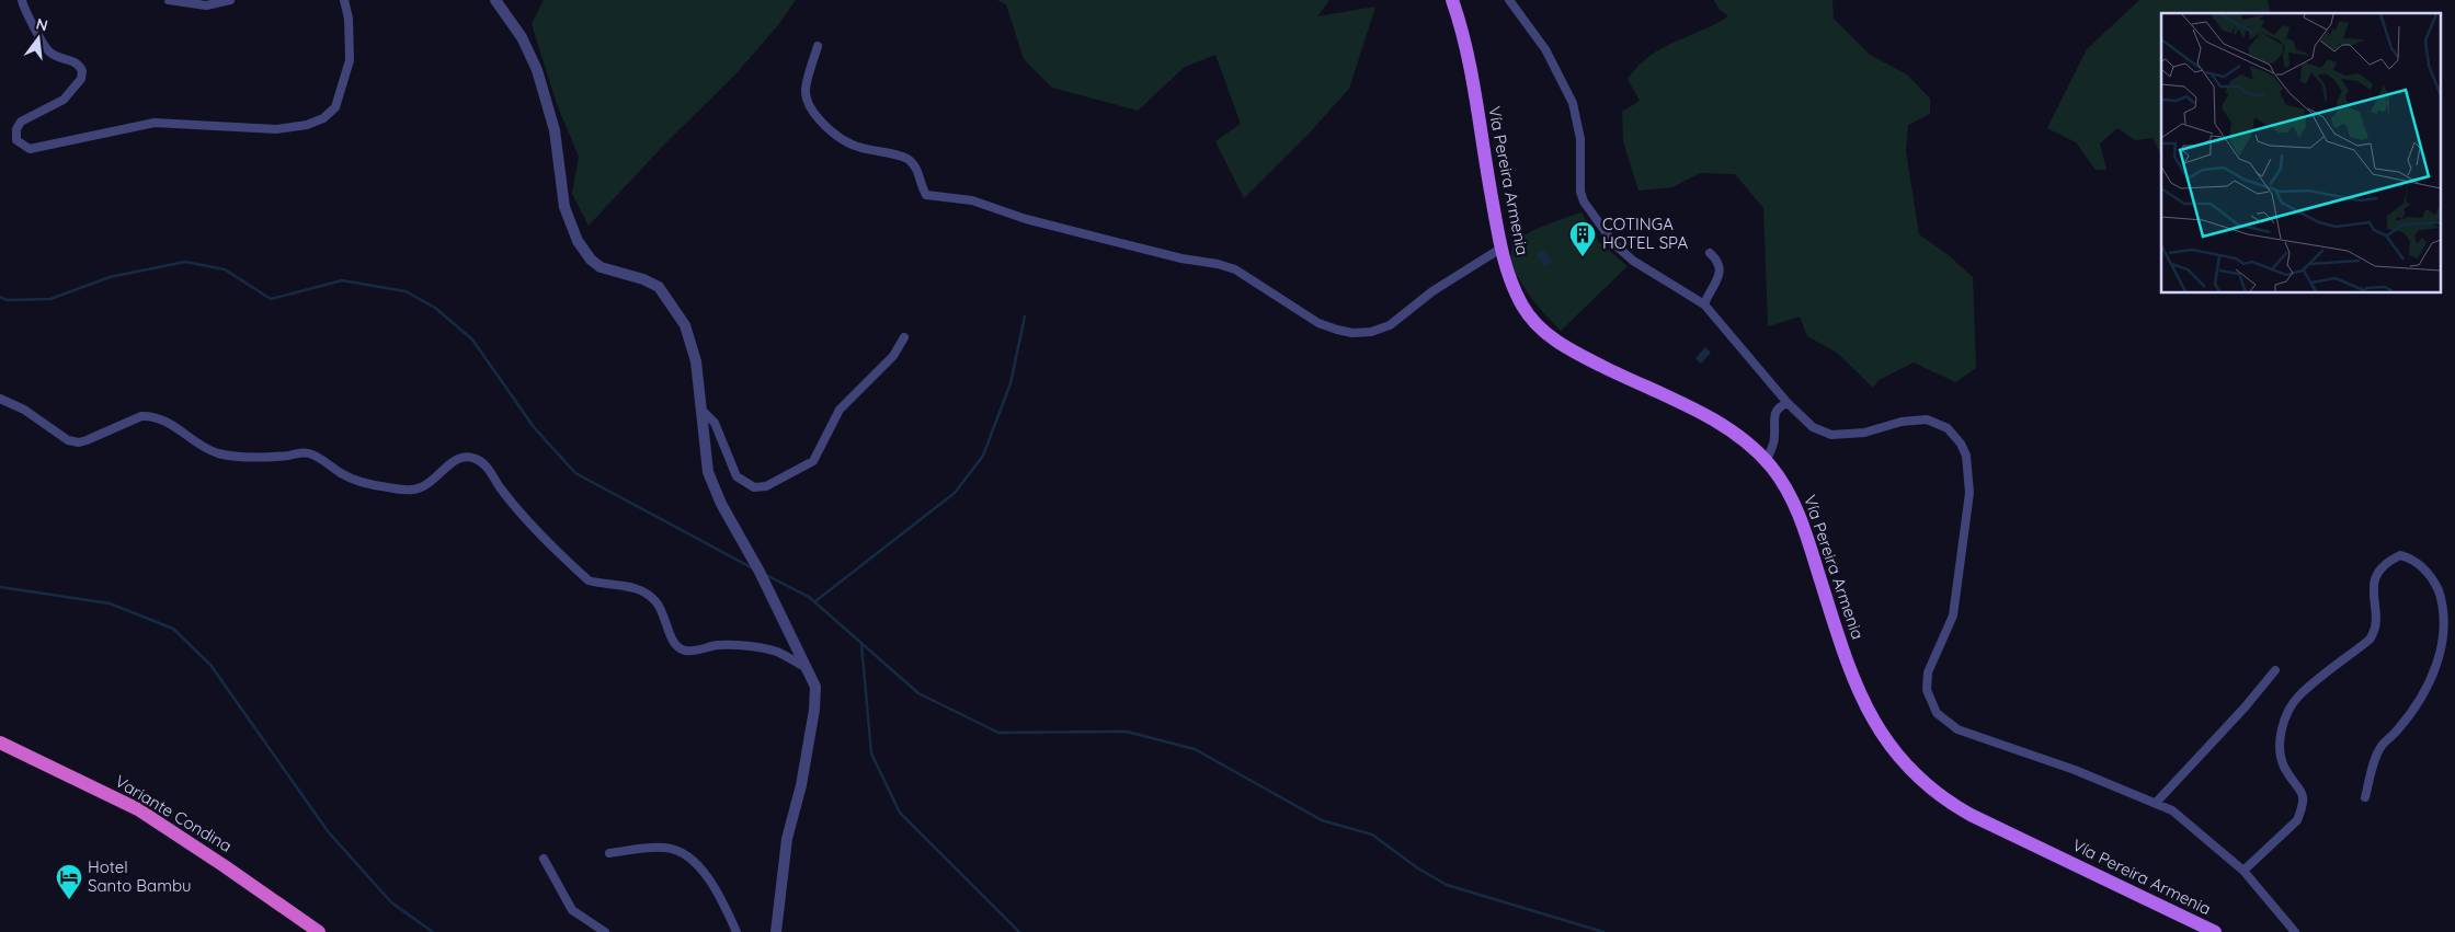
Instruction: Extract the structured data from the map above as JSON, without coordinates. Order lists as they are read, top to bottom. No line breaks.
{"streets":{"highway":["Variante Condina"],"main road":["Vía Pereira Armenia"]},"places":{"building":["COTINGA HOTEL SPA"],"hotel":["Hotel Santo Bambu"]},"north":"top"}
